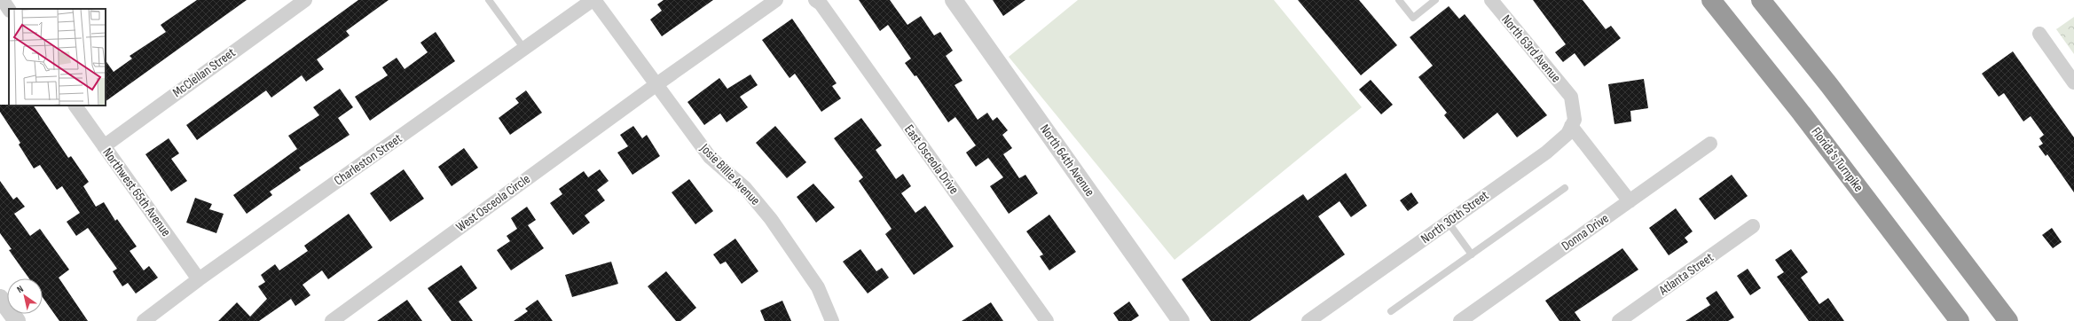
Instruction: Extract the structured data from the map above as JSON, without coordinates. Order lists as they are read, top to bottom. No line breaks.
{"streets":{"highway":["Florida's Turnpike"],"street":["North 63rd Avenue","McClellan Street","Charleston Street","East Osceola Drive","North 64th Avenue","Josie Billie Avenue","Northwest 65th Avenue","West Osceola Circle","North 30th Street","Donna Drive","Atlanta Street"]},"crossings":[["North 63rd Avenue","North 30th Street"],["McClellan Street","Northwest 65th Avenue"],["Charleston Street","Josie Billie Avenue"],["Charleston Street","Northwest 65th Avenue"],["Josie Billie Avenue","West Osceola Circle"]],"north":"top left"}
